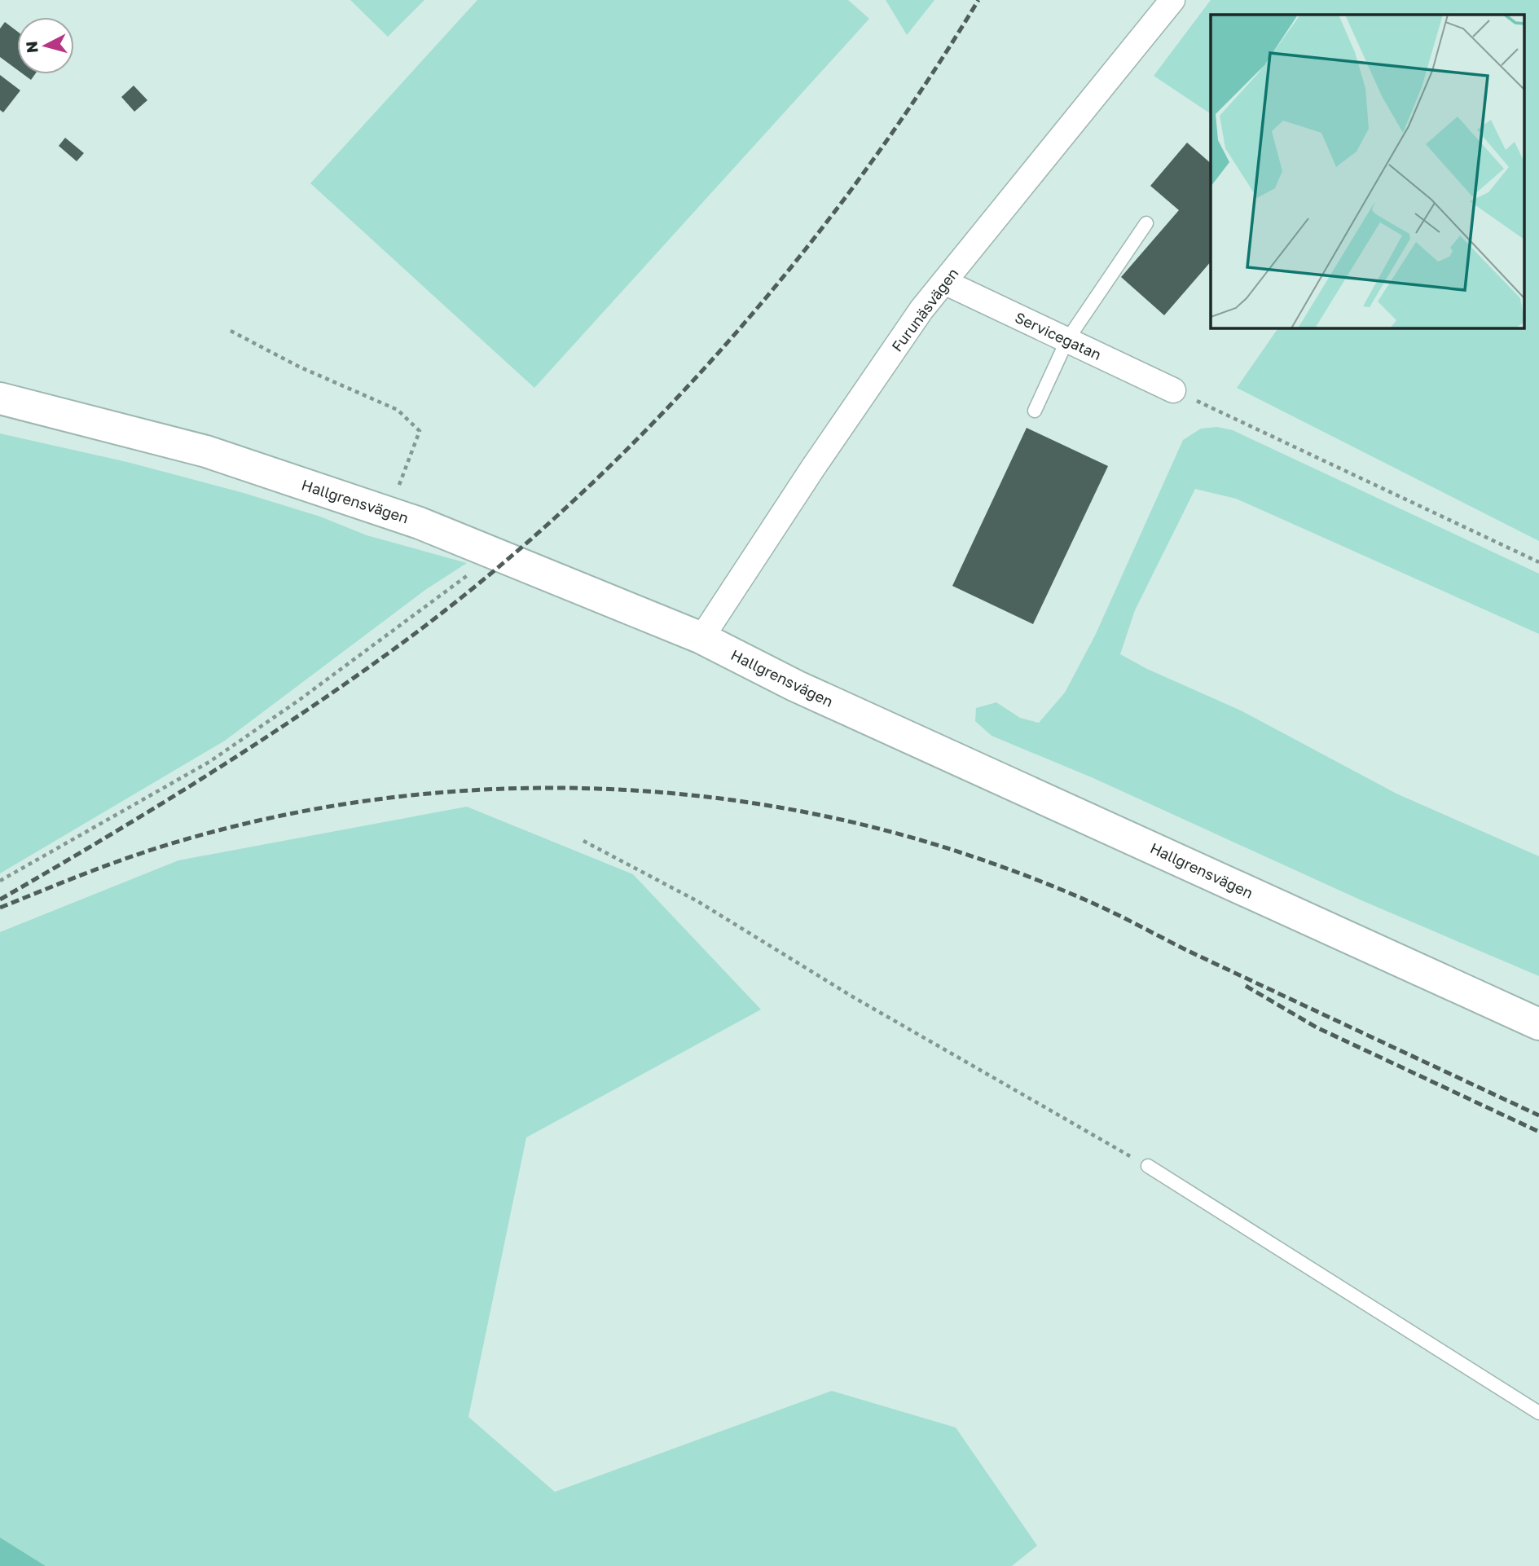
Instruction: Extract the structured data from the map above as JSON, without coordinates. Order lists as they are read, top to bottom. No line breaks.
{"streets":{"street":["Furunäsvägen","Servicegatan","Hallgrensvägen"]},"crossings":[["Furunäsvägen","Servicegatan"],["Furunäsvägen","Hallgrensvägen"]],"north":"left"}
